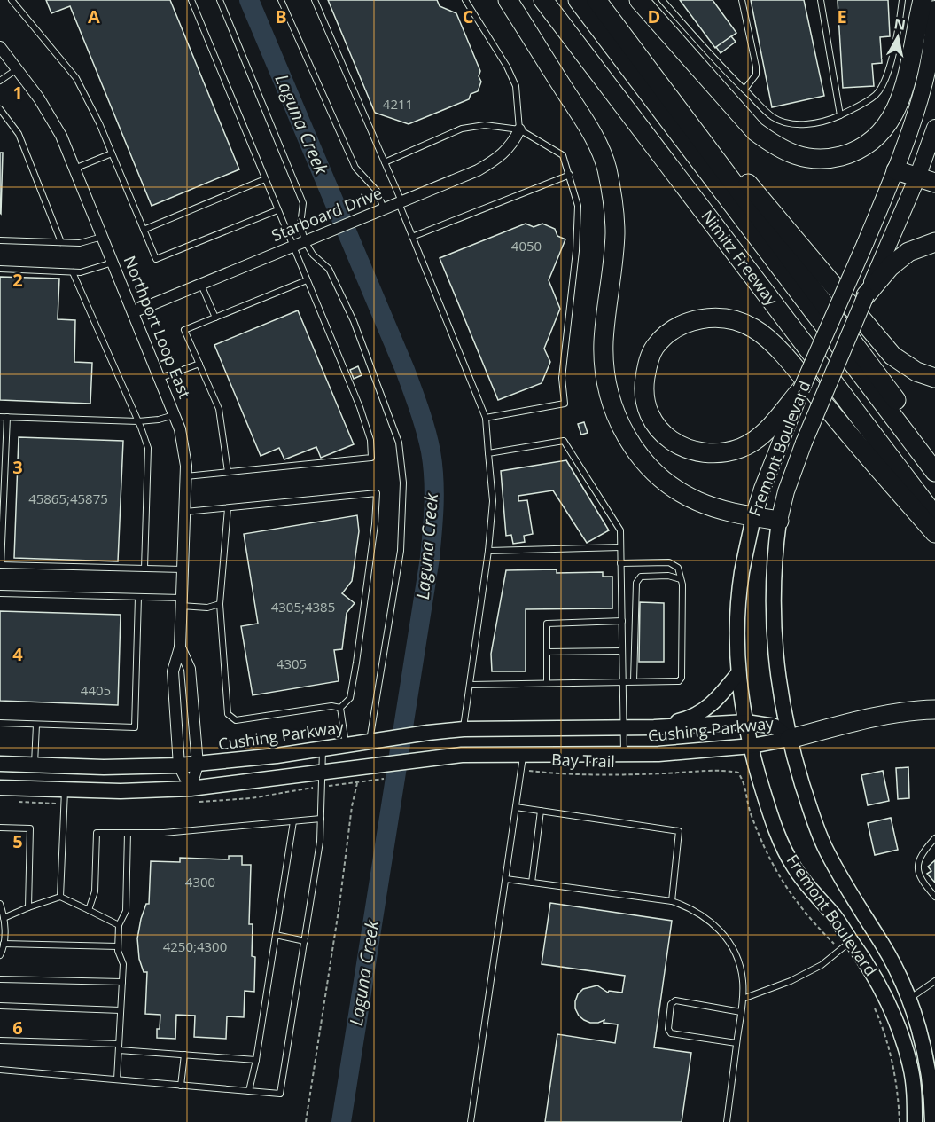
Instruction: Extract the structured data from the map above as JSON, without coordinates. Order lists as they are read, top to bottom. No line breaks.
{"streets":{"highway":["Nimitz Freeway"],"main road":["Fremont Boulevard","Cushing Parkway"],"street":["Starboard Drive","Northport Loop East"],"path":["Bay Trail"]},"crossings":[["Starboard Drive","Northport Loop East"],["Northport Loop East","Cushing Parkway"],["Fremont Boulevard","Cushing Parkway"],["Cushing Parkway","Bay Trail"]],"water":["Laguna Creek"],"house_numbers":["4211","4050","45865;45875","4305;4385","4305","4405","4300","4250;4300"],"north":"top","grid":{"columns":["A","B","C","D","E"],"rows":["1","2","3","4","5","6"]}}
